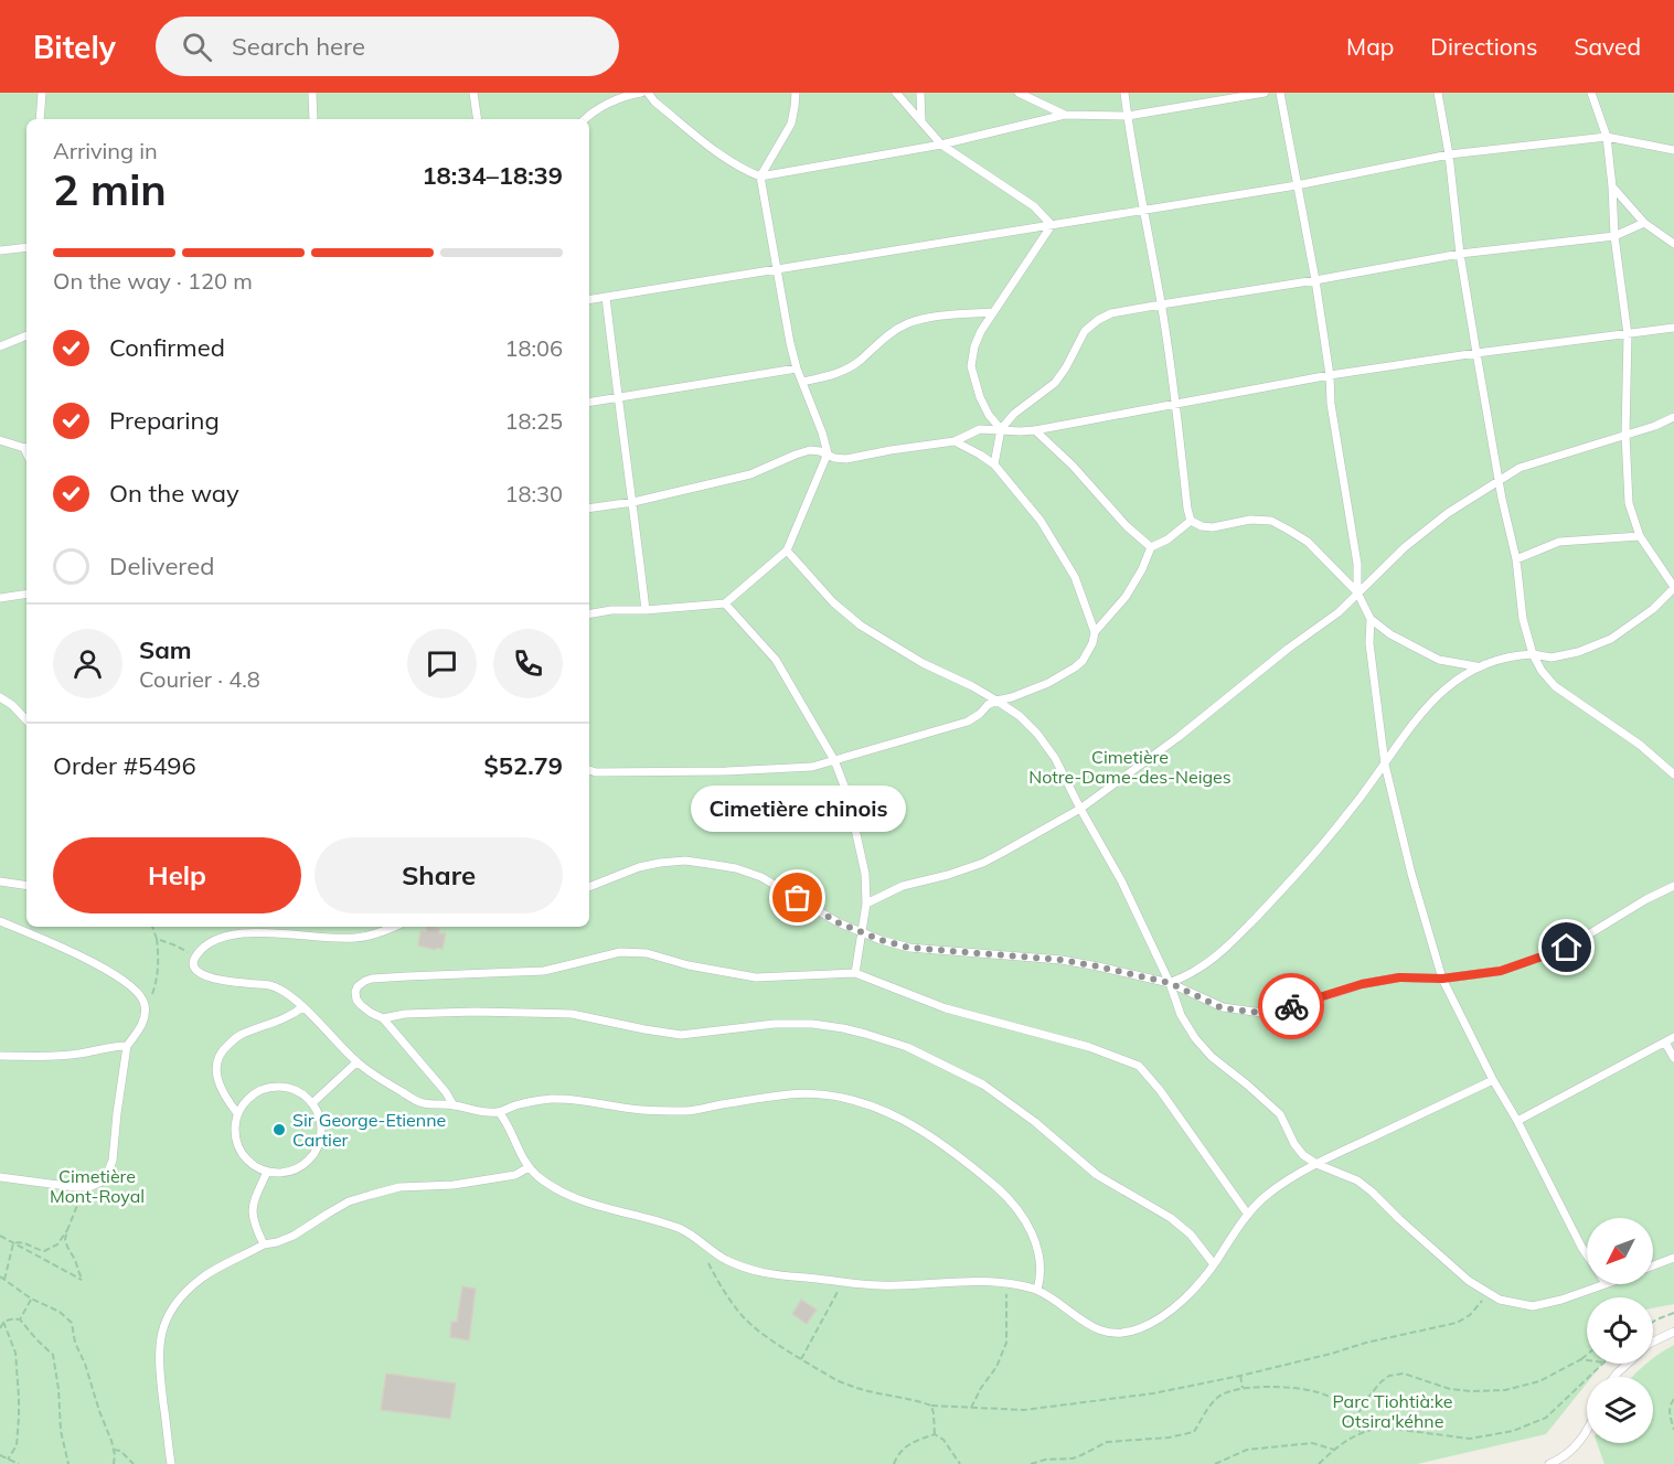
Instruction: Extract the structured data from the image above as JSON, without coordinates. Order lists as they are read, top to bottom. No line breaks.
{"parks":["Cimetière Notre-Dame-des-Neiges","Cimetière Mont-Royal","Parc Tiohtià:ke Otsira'kéhne"],"places":["Cimetière chinois","Sir George-Etienne Cartier"],"north":"bottom left","page":{"header":"Bitely","search":"Search here","nav":["Map","Directions","Saved"],"heading":["2 min","Arriving in","18:34–18:39"],"panel":["Sam","Courier · 4.8","Order #5496","$52.79"],"bar":"On the way · 120 m","list":[["Confirmed","18:06"],["Preparing","18:25"],["On the way","18:30"],"Delivered"],"bubble":"Cimetière chinois","buttons":["Help","Share"]}}
